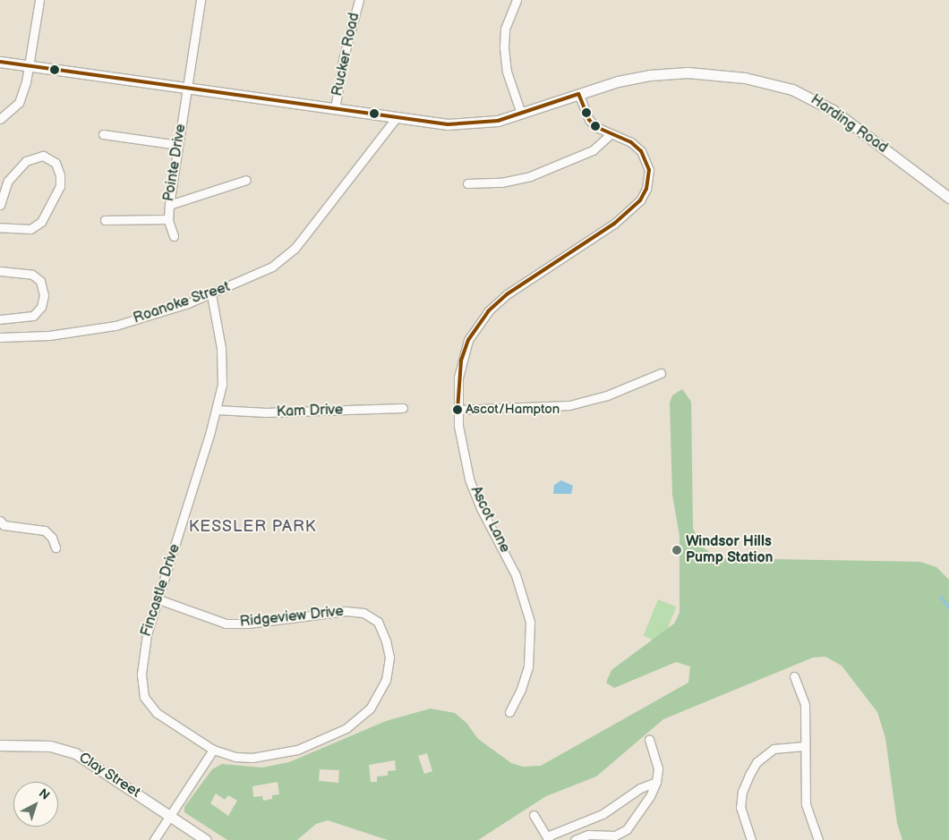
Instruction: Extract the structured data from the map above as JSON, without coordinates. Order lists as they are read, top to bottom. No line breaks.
{"streets":{"main road":["Harding Road","Clay Street"],"street":["Rucker Road","Pointe Drive","Roanoke Street","Kam Drive","Ascot Lane","Fincastle Drive","Ridgeview Drive"]},"crossings":[["Rucker Road","Harding Road"],["Harding Road","Pointe Drive"],["Harding Road","Roanoke Street"],["Harding Road","Ascot Lane"],["Roanoke Street","Fincastle Drive"],["Kam Drive","Fincastle Drive"],["Fincastle Drive","Ridgeview Drive"]],"districts":["KESSLER PARK"],"places":["Ascot/Hampton","Windsor Hills Pump Station"],"north":"top right"}
